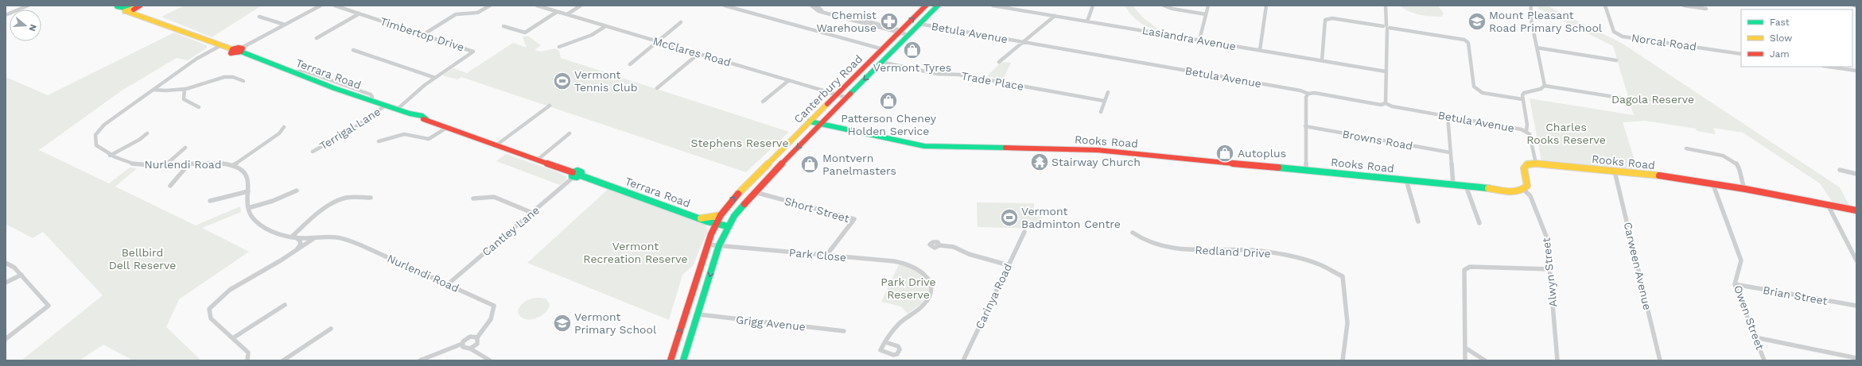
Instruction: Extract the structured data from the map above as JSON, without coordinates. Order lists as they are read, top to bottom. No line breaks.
{"streets":{"main road":["Terrara Road","Canterbury Road","Rooks Road"],"street":["Betula Avenue","Timbertop Drive","Lasiandra Avenue","Norcal Road","McClares Road","Trade Place","Terrigal Lane","Browns Road","Nurlendi Road","Short Street","Cantley Lane","Redland Drive","Park Close","Carween Avenue","Alwyn Street","Brian Street","Carinya Road","Owen Street","Grigg Avenue"]},"crossings":[["Betula Avenue","Canterbury Road"],["Timbertop Drive","Terrara Road"],["McClares Road","Canterbury Road"],["Terrara Road","Canterbury Road"],["Terrara Road","Terrigal Lane"],["Terrara Road","Nurlendi Road"],["Terrara Road","Cantley Lane"],["Trade Place","Canterbury Road"],["Canterbury Road","Rooks Road"],["Canterbury Road","Short Street"],["Canterbury Road","Park Close"],["Canterbury Road","Grigg Avenue"],["Rooks Road","Carween Avenue"],["Rooks Road","Alwyn Street"],["Rooks Road","Owen Street"],["Nurlendi Road","Cantley Lane"],["Short Street","Park Close"],["Brian Street","Owen Street"]],"parks":["Dagola Reserve","Charles Rooks Reserve","Stephens Reserve","Vermont Recreation Reserve","Bellbird Dell Reserve","Park Drive Reserve"],"places":{"pharmacy":["Chemist Warehouse"],"school or university":["Mount Pleasant Road Primary School","Vermont Primary School"],"shop":["Vermont Tyres","Patterson Cheney Holden Service","Autoplus","Montvern Panelmasters"],"sports":["Vermont Tennis Club","Vermont Badminton Centre"],"temple":["Stairway Church"]},"legend":["Fast","Slow","Jam"],"north":"right"}
